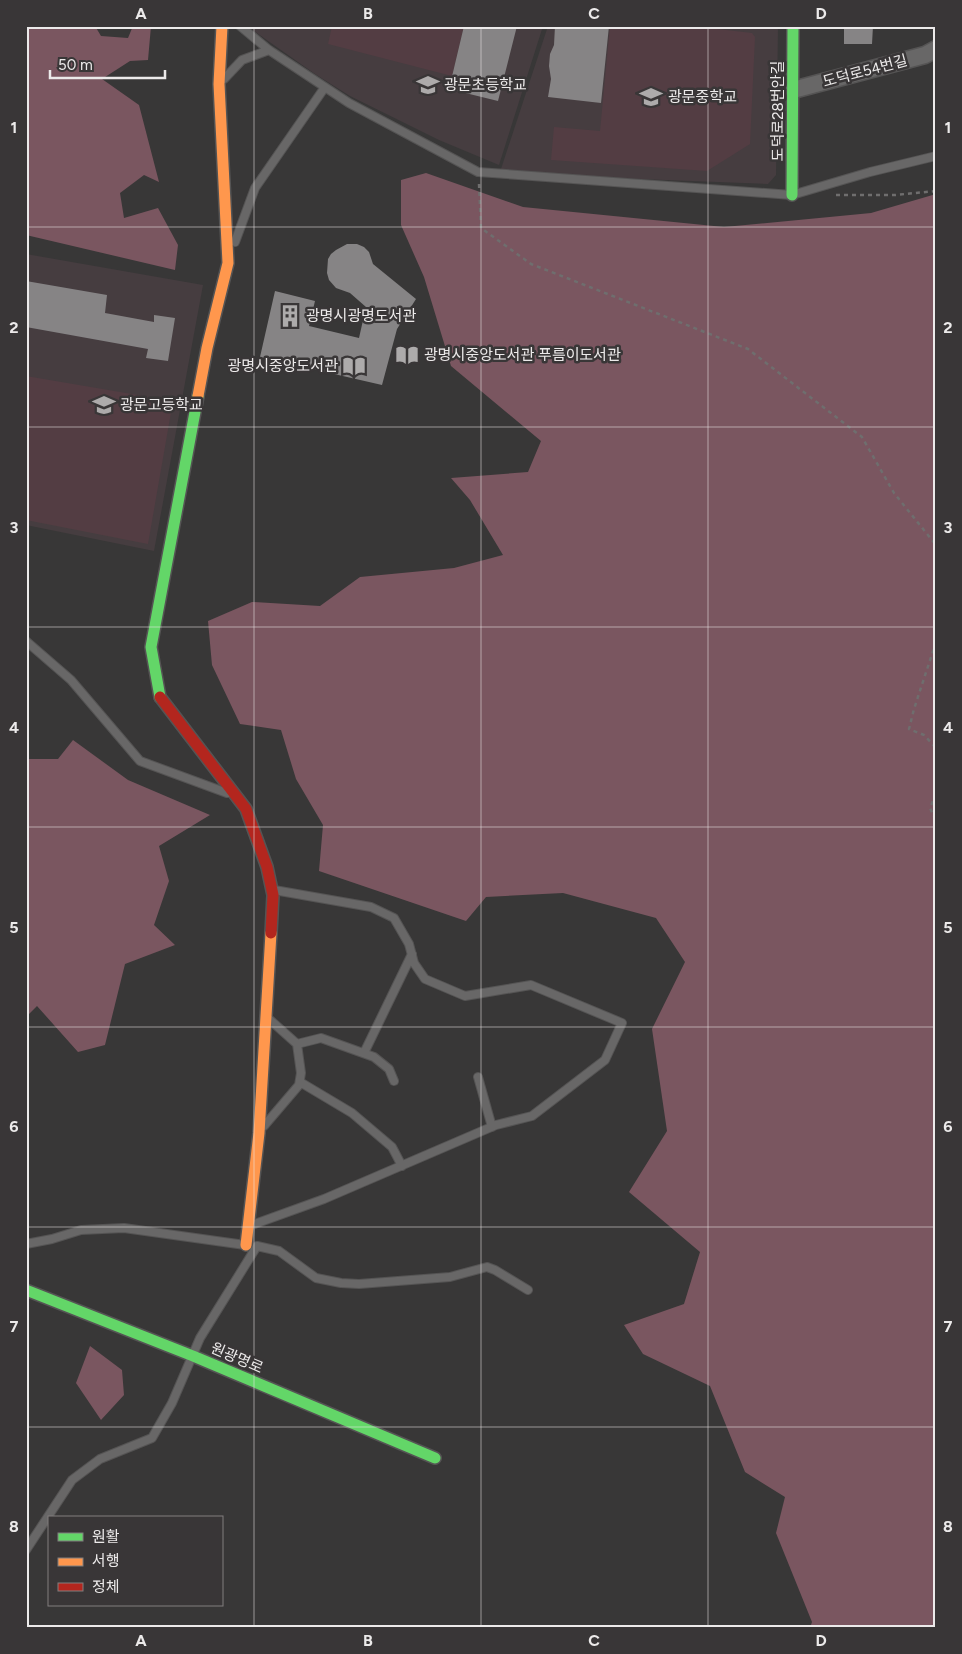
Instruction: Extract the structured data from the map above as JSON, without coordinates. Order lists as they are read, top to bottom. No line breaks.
{"streets":{"street":["도덕로54번길","도덕로28번안길","원광명로"]},"crossings":[["도덕로54번길","도덕로28번안길"]],"places":{"school or university":["광문초등학교","광문중학교","광문고등학교"],"building":["광명시광명도서관"],"library":["광명시중앙도서관 푸름이도서관","광명시중앙도서관"]},"legend":["원활","서행","정체"],"scale_bar":"50 m","grid":{"columns":["A","B","C","D"],"rows":["1","2","3","4","5","6","7","8"]}}
